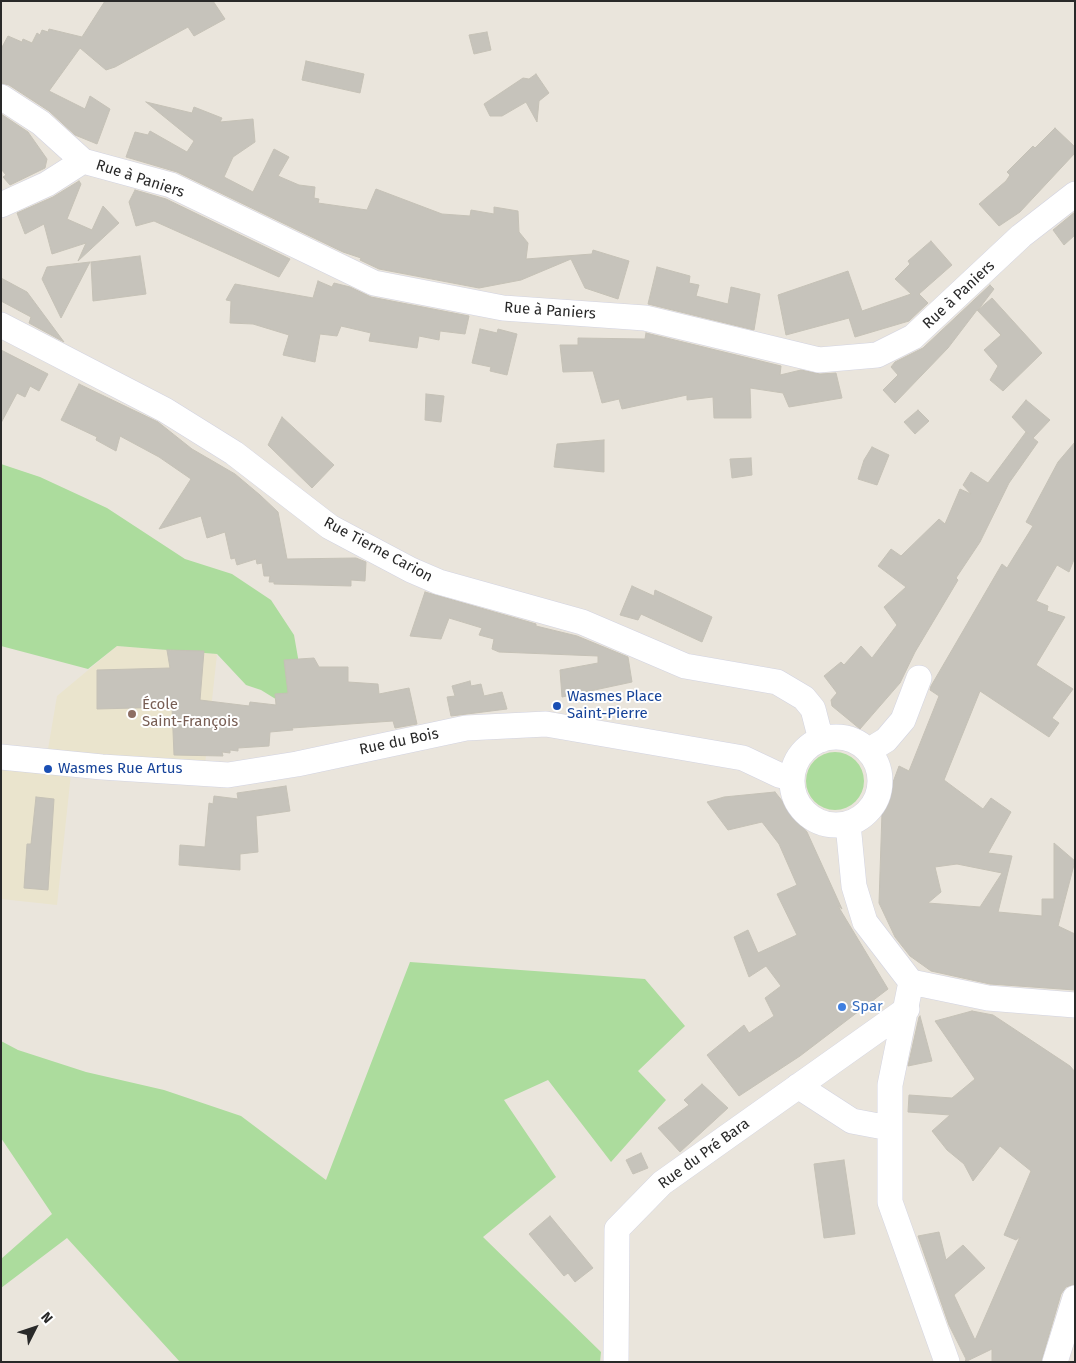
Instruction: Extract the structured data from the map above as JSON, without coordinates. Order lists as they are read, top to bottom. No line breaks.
{"streets":{"street":["Rue à Paniers","Rue Tierne Carion","Rue du Bois","Rue du Pré Bara"]},"crossings":[["Rue Tierne Carion","Rue du Bois"]],"places":["Wasmes Place Saint-Pierre","École Saint-François","Wasmes Rue Artus","Spar"],"north":"top right"}
